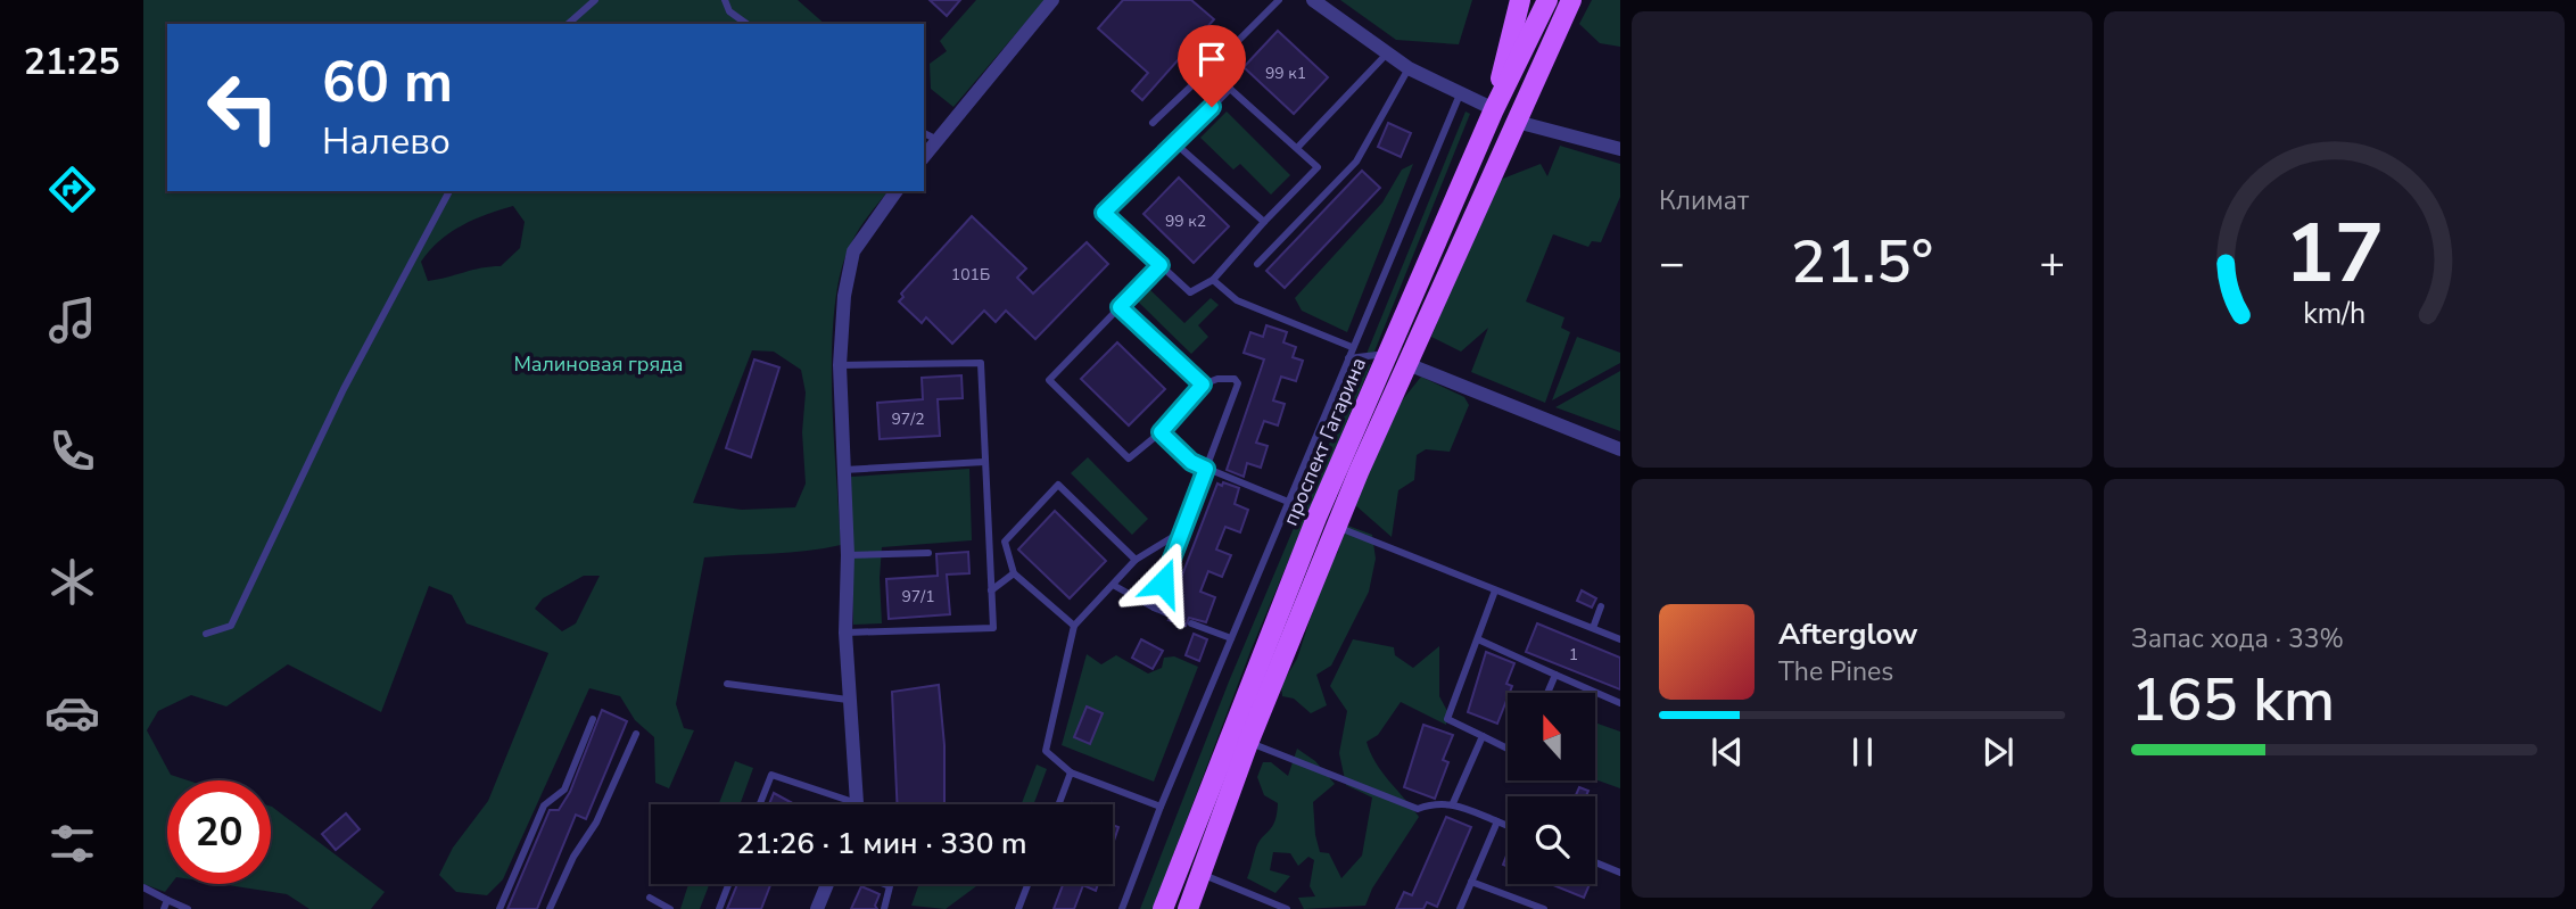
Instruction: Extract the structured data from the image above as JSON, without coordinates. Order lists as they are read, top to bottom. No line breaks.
{"streets":{"main road":["проспект Гагарина"]},"parks":["Малиновая гряда"],"house_numbers":["99 к1","99 к2","101Б","97/2","97/1","1"],"north":"top","page":{"tabs":"21:25","tile":["Климат",["Запас хода · 33%","165 km"]],"turn":["60 m","Налево"],"heat":["−","21.5°","+"],"song":["Afterglow","The Pines"],"limit":"20","trip":"21:26 · 1 мин · 330 m","gauge":["17","km/h"]}}
